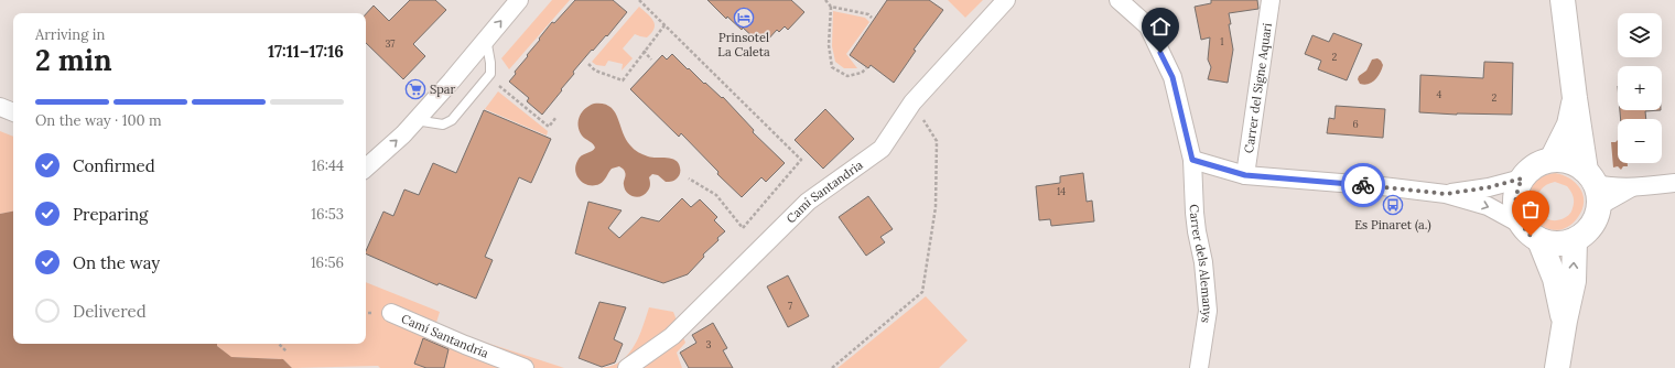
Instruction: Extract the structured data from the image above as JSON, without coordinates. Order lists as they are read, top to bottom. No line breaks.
{"streets":{"street":["Carrer del Signe Aquari","Camí Santandria","Carrer dels Alemanys"]},"places":{"hotel":["Prinsotel La Caleta"],"supermarket":["Spar"],"bus stop":["Es Pinaret (a.)"]},"house_numbers":["1","37","2","4","2","6","14","7","3"],"page":{"map_buttons":["+","−"],"heading":["2 min","Arriving in","17:11–17:16"],"bar":"On the way · 100 m","list":[["Confirmed","16:44"],["Preparing","16:53"],["On the way","16:56"],"Delivered"]}}
